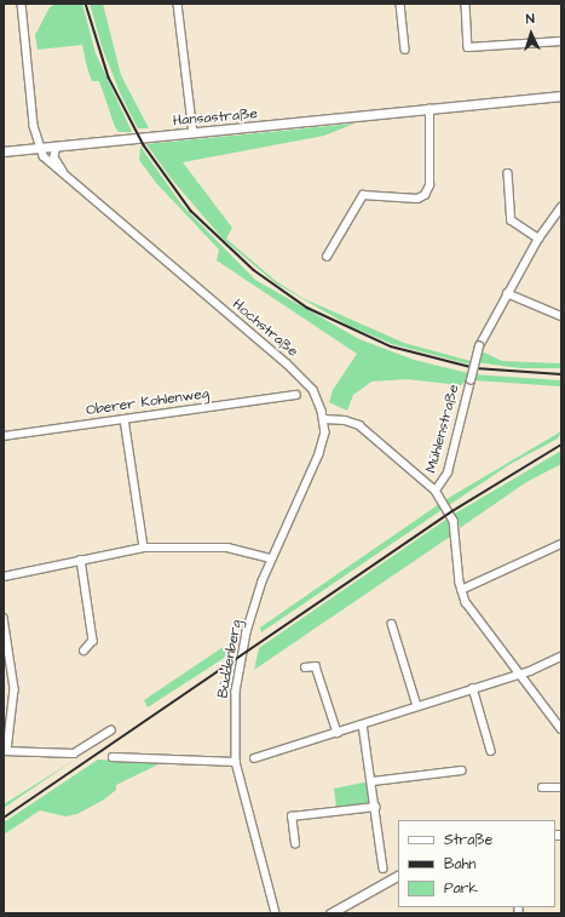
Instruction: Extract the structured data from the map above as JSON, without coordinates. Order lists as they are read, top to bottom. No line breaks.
{"streets":{"main road":["Hansastraße"],"street":["Hochstraße","Oberer Kohlenweg","Mühlenstraße","Büddenberg"]},"crossings":[["Hansastraße","Hochstraße"],["Hochstraße","Büddenberg"]],"legend":["Straße","Bahn","Park"],"north":"top"}
